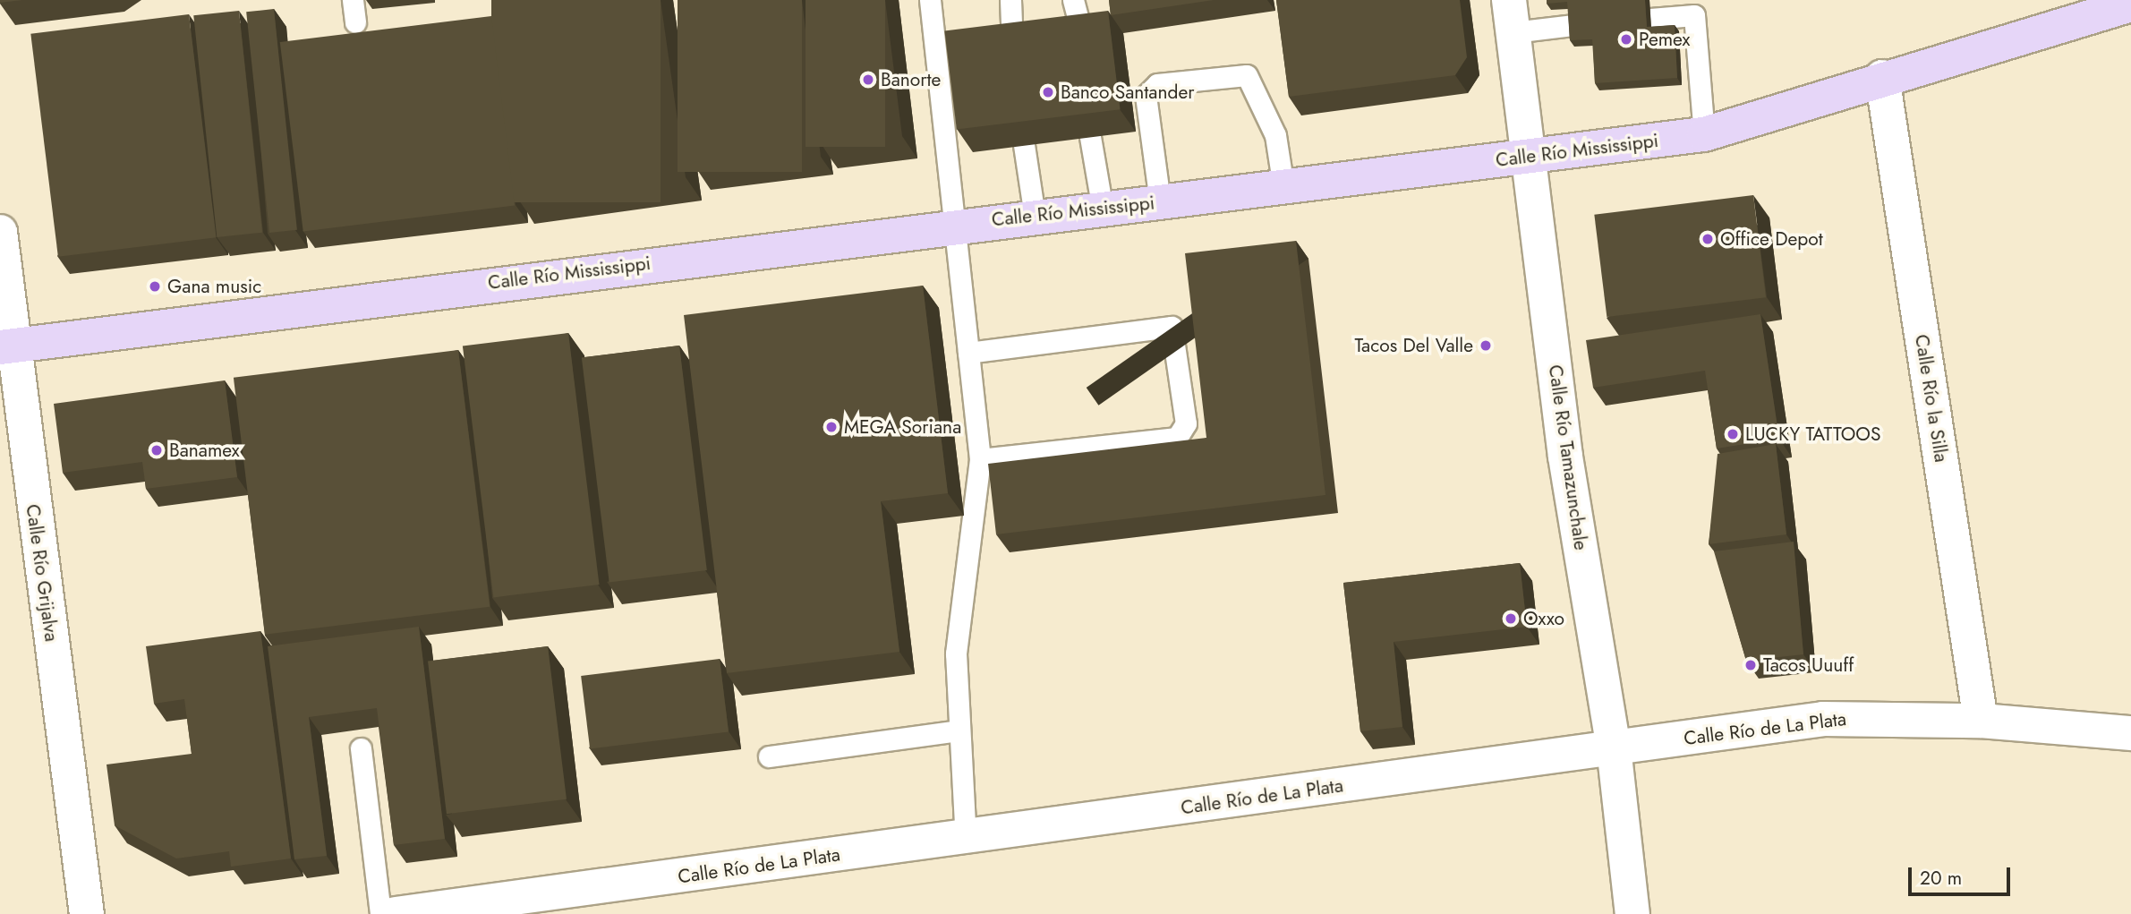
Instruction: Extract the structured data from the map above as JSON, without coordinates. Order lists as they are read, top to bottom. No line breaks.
{"streets":{"street":["Calle Río Mississippi","Calle Río la Silla","Calle Río Tamazunchale","Calle Río Grijalva","Calle Río de La Plata"]},"crossings":[["Calle Río Mississippi","Calle Río la Silla"],["Calle Río Mississippi","Calle Río Tamazunchale"],["Calle Río Mississippi","Calle Río Grijalva"],["Calle Río la Silla","Calle Río de La Plata"],["Calle Río Tamazunchale","Calle Río de La Plata"]],"places":["Pemex","Banorte","Banco Santander","Office Depot","Gana music","Tacos Del Valle","MEGA Soriana","LUCKY TATTOOS","Banamex","Oxxo","Tacos Uuuff"],"scale_bar":"20 m"}
